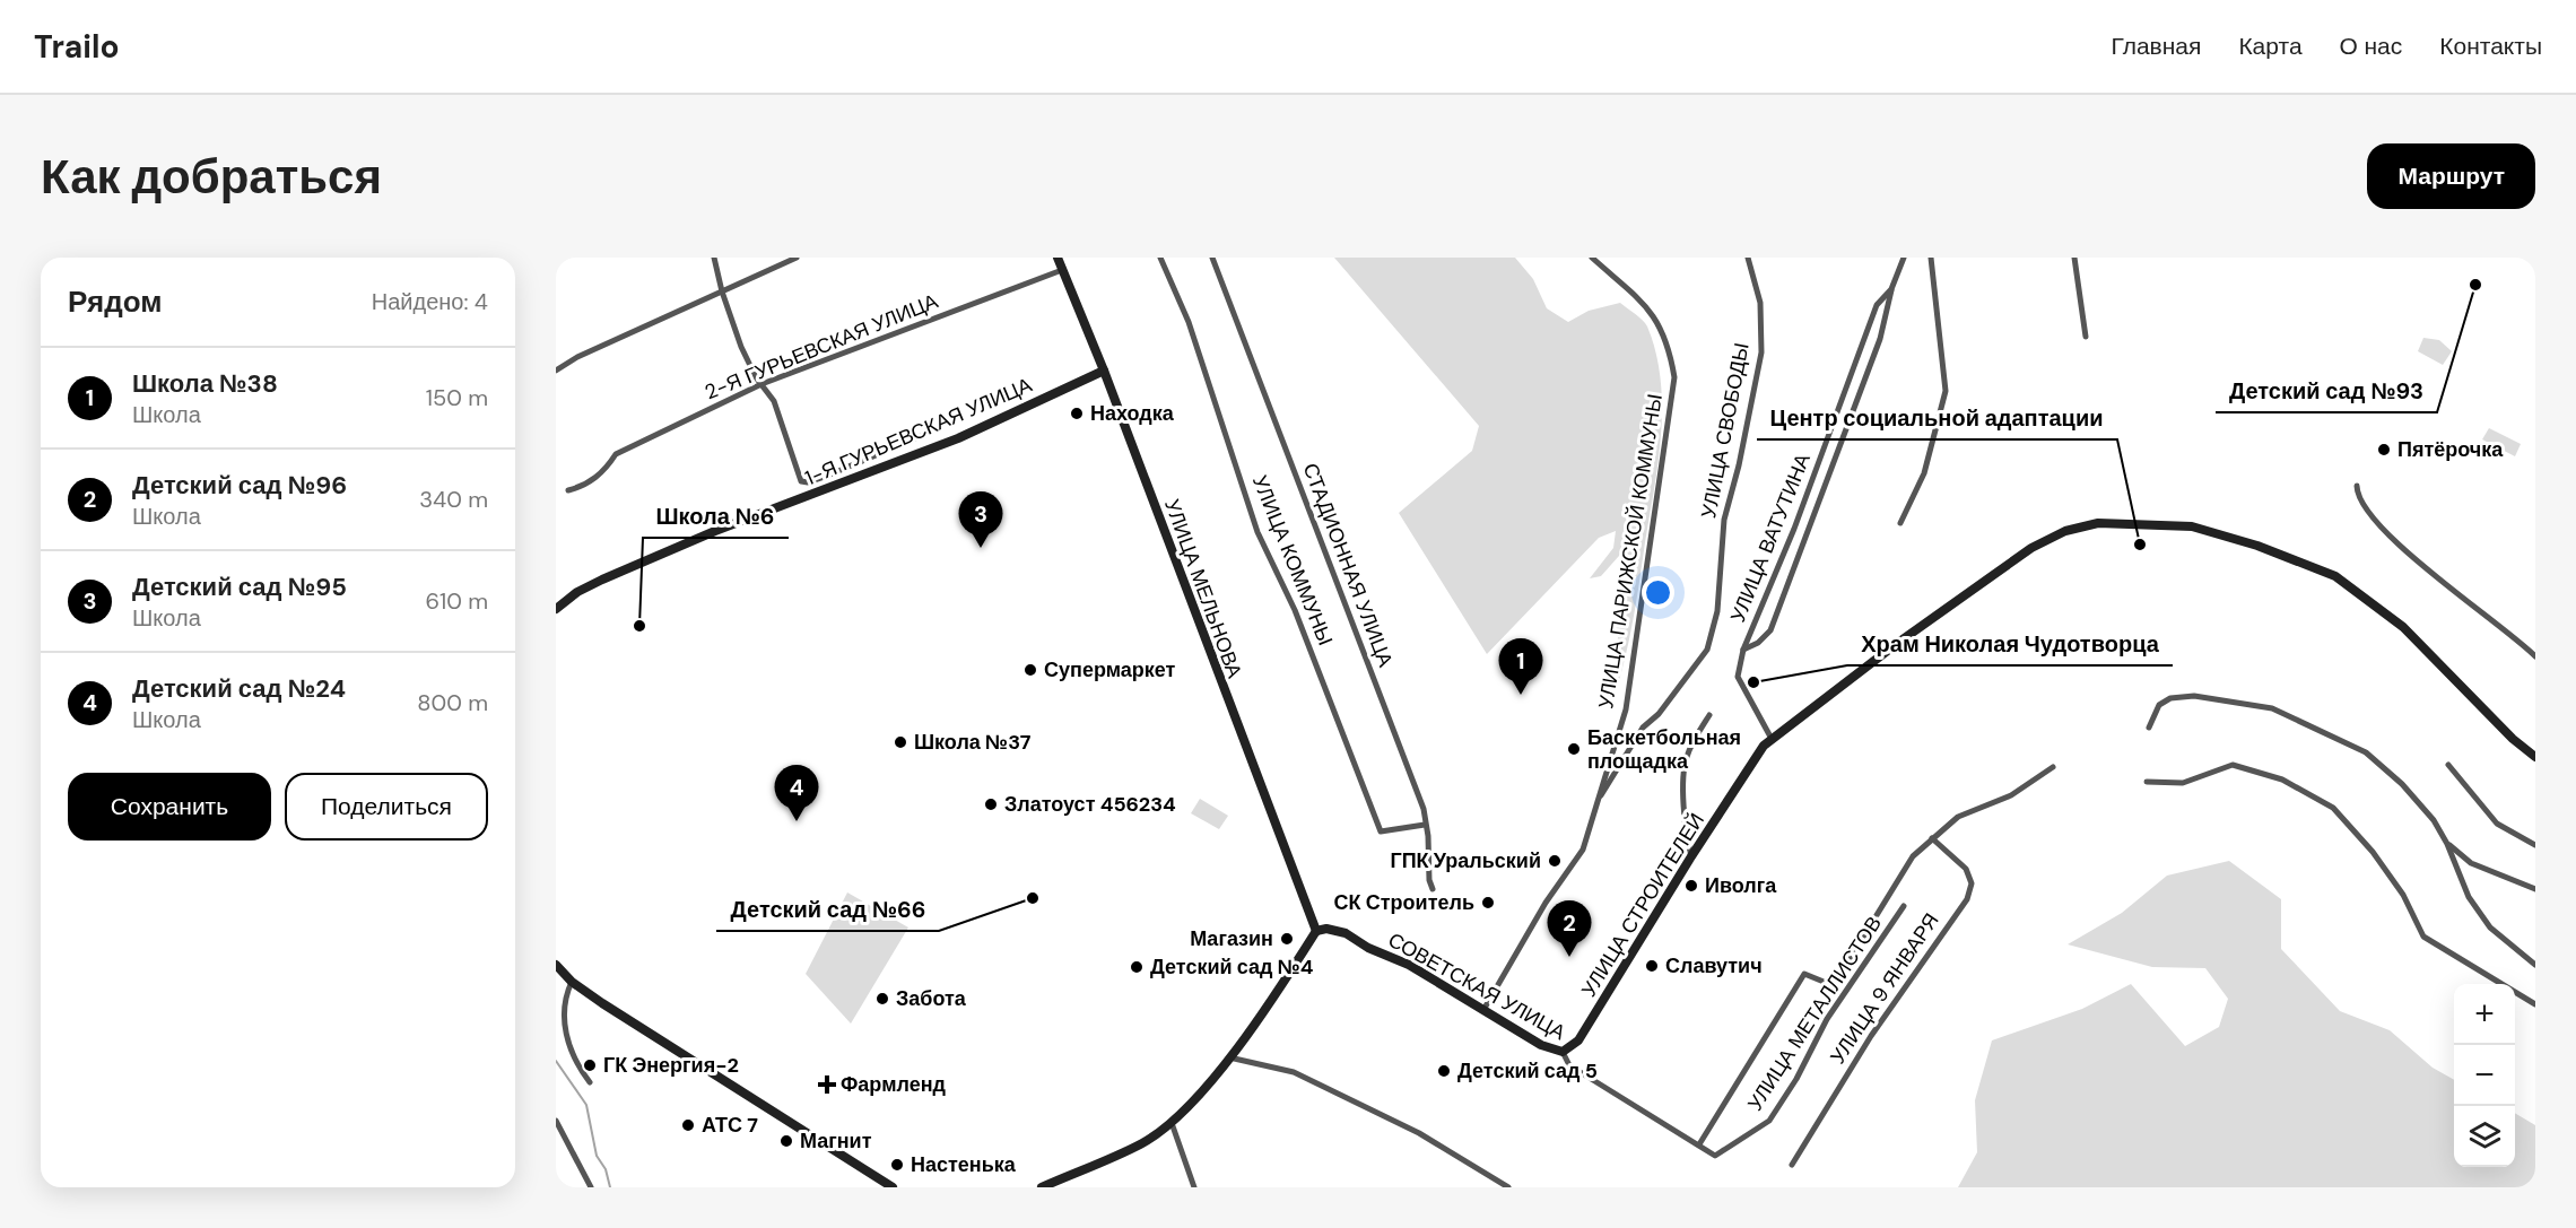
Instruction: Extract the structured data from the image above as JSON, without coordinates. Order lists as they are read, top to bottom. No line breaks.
{"streets":{"main road":["1-Я ГУРЬЕВСКАЯ УЛИЦА","УЛИЦА МЕЛЬНОВА","УЛИЦА СТРОИТЕЛЕЙ","СОВЕТСКАЯ УЛИЦА"],"street":["2-Я ГУРЬЕВСКАЯ УЛИЦА","УЛИЦА СВОБОДЫ","УЛИЦА ВАТУТИНА","УЛИЦА ПАРИЖСКОЙ КОММУНЫ","УЛИЦА КОММУНЫ","СТАДИОННАЯ УЛИЦА","УЛИЦА 9 ЯНВАРЯ","УЛИЦА МЕТАЛЛИСТОВ"]},"crossings":[["2-Я ГУРЬЕВСКАЯ УЛИЦА","УЛИЦА МЕЛЬНОВА"],["УЛИЦА СВОБОДЫ","УЛИЦА ПАРИЖСКОЙ КОММУНЫ"],["1-Я ГУРЬЕВСКАЯ УЛИЦА","УЛИЦА МЕЛЬНОВА"],["УЛИЦА ВАТУТИНА","УЛИЦА СТРОИТЕЛЕЙ"],["УЛИЦА ПАРИЖСКОЙ КОММУНЫ","СОВЕТСКАЯ УЛИЦА"],["УЛИЦА КОММУНЫ","СТАДИОННАЯ УЛИЦА"],["УЛИЦА МЕЛЬНОВА","СОВЕТСКАЯ УЛИЦА"],["УЛИЦА СТРОИТЕЛЕЙ","СОВЕТСКАЯ УЛИЦА"],["СОВЕТСКАЯ УЛИЦА","УЛИЦА МЕТАЛЛИСТОВ"],["УЛИЦА 9 ЯНВАРЯ","УЛИЦА МЕТАЛЛИСТОВ"]],"places":{"other":["Детский сад №93","Находка","Пятёрочка","Центр социальной адаптации","Школа №6","Супермаркет","Храм Николая Чудотворца","Школа №37","Баскетбольная площадка","Златоуст 456234","ГПК Уральский","Иволга","Детский сад №66","СК Строитель","Магазин","Славутич","Детский сад №4","Забота","ГК Энергия-2","Детский сад 5","АТС 7","Магнит","Настенька"],"health":["Фармленд"]},"page":{"header":"Trailo","nav":["Главная","Карта","О нас","Контакты"],"buttons":["Маршрут",["Сохранить","Поделиться"]],"title":"Как добраться","heading":["Рядом","Найдено: 4"],"list":[{"mark":"1","name":"Школа №38","note":"Школа","value":"150 m"},{"mark":"2","name":"Детский сад №96","note":"Школа","value":"340 m"},{"mark":"3","name":"Детский сад №95","note":"Школа","value":"610 m"},{"mark":"4","name":"Детский сад №24","note":"Школа","value":"800 m"}],"pins":["3","1","4","2"],"map_buttons":["+","−"]}}
